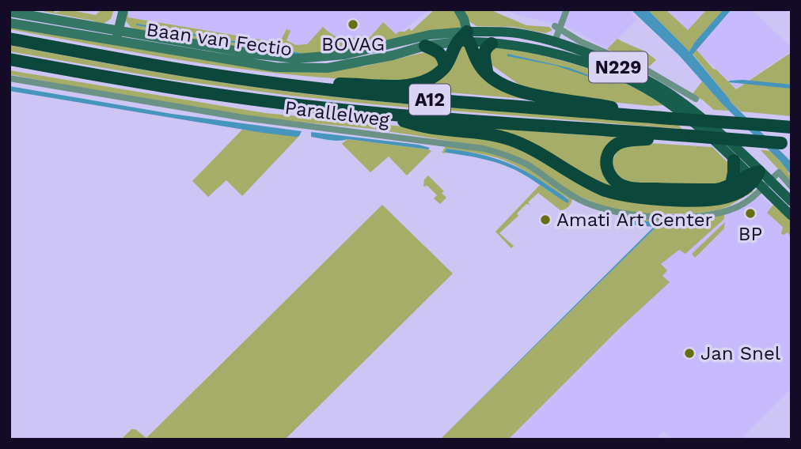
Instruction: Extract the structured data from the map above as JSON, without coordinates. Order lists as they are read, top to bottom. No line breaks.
{"streets":{"highway":["A12"],"main road":["Baan van Fectio","N229"],"street":["Parallelweg"]},"crossings":[["Baan van Fectio","N229"],["Baan van Fectio","A12"],["N229","A12"],["N229","Parallelweg"],["A12","Parallelweg"]],"places":["BOVAG","BP","Amati Art Center","Jan Snel"]}
